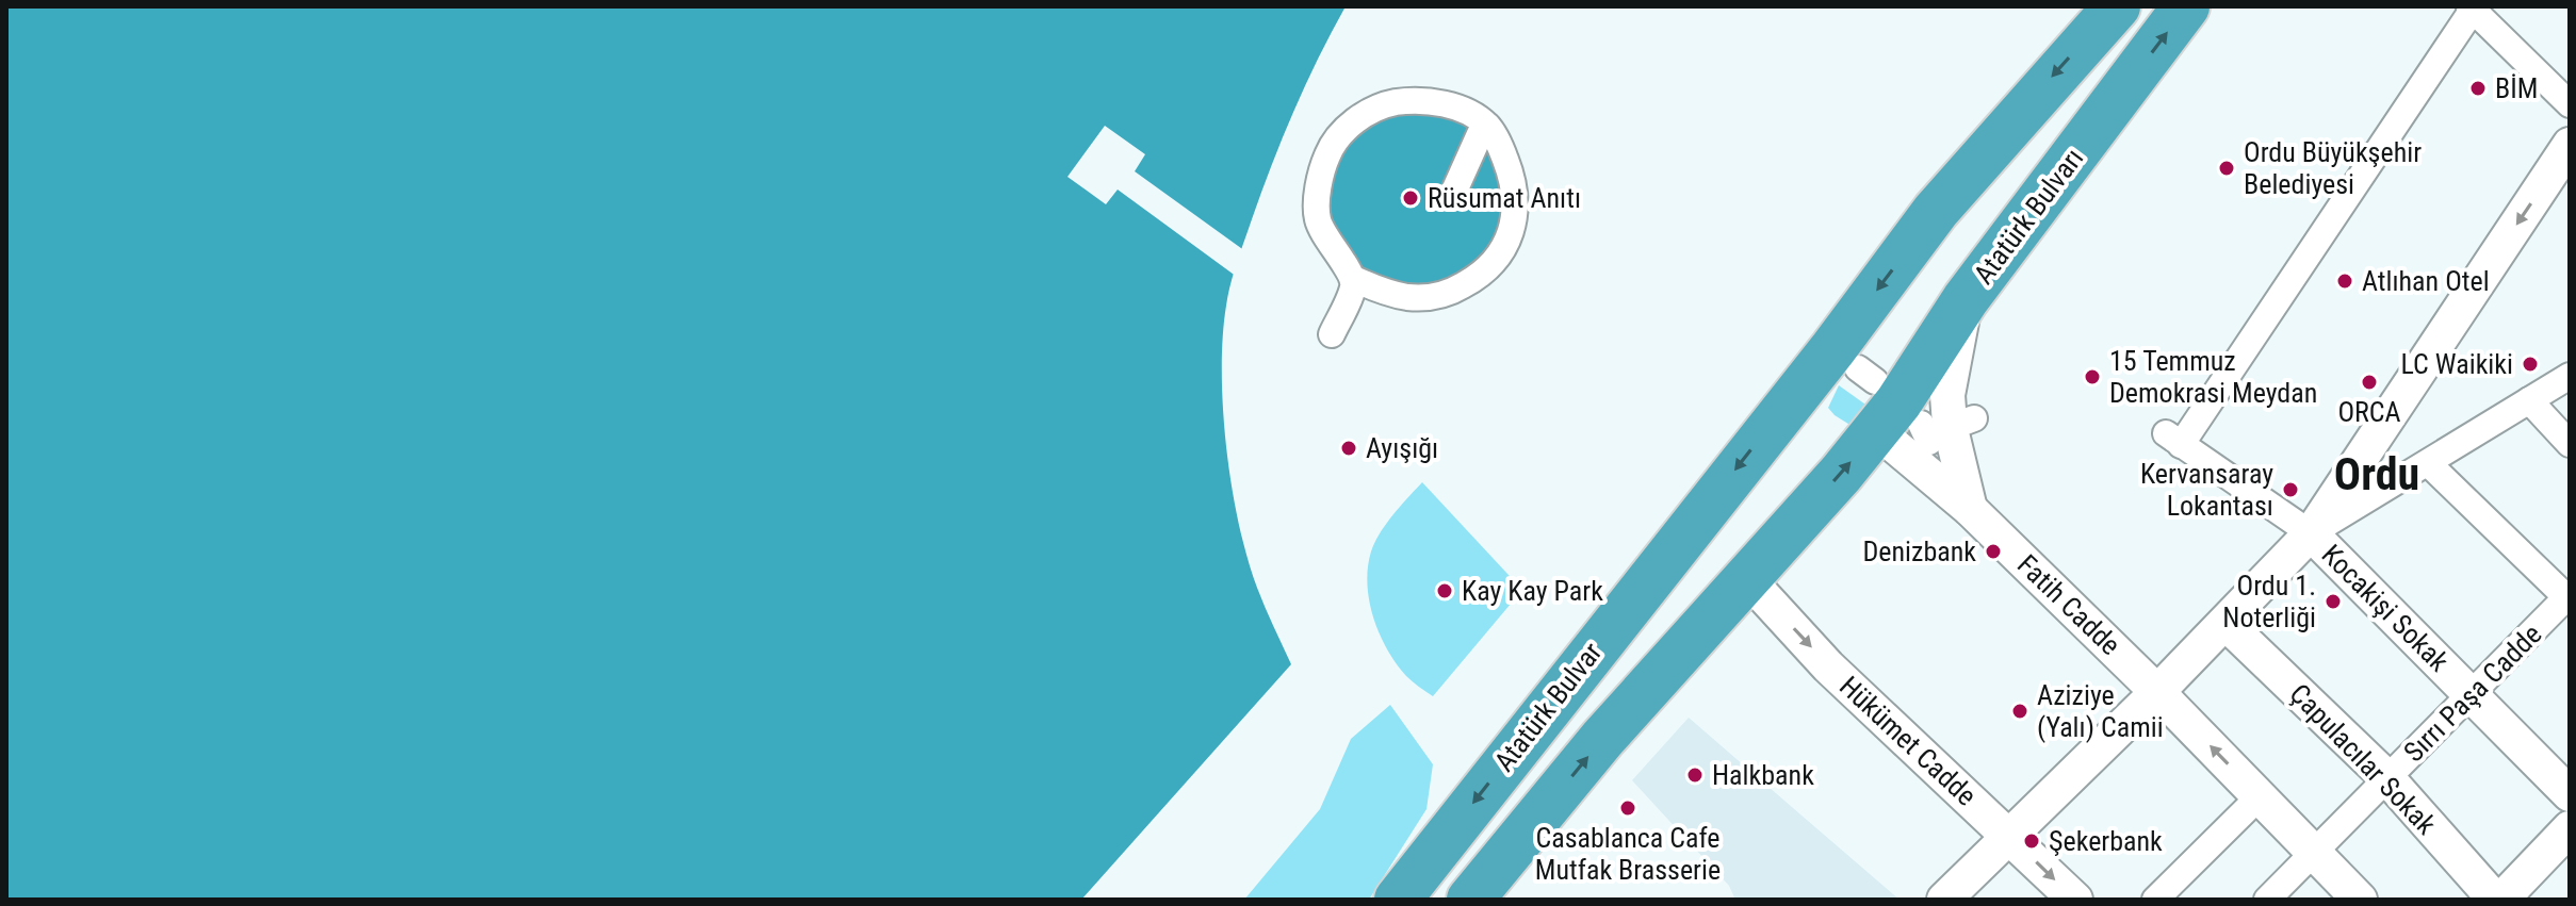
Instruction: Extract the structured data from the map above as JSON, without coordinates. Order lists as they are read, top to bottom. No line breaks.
{"streets":{"highway":["Atatürk Bulvarı","Atatürk Bulvar"],"street":["Fatih Cadde","Kocakişi Sokak","Sırrı Paşa Cadde","Hükümet Cadde","Çapulacılar Sokak"]},"crossings":[["Atatürk Bulvarı","Fatih Cadde"],["Fatih Cadde","Sırrı Paşa Cadde"],["Kocakişi Sokak","Sırrı Paşa Cadde"],["Sırrı Paşa Cadde","Çapulacılar Sokak"]],"one_way":["Atatürk Bulvarı","Hükümet Cadde"],"districts":["Ordu"],"places":["BİM","Ordu Büyükşehir Belediyesi","Rüsumat Anıtı","Atlıhan Otel","LC Waikiki","15 Temmuz Demokrasi Meydan","ORCA","Ayışığı","Kervansaray Lokantası","Denizbank","Kay Kay Park","Ordu 1. Noterliği","Aziziye (Yalı) Camii","Halkbank","Casablanca Cafe Mutfak Brasserie","Şekerbank"]}
